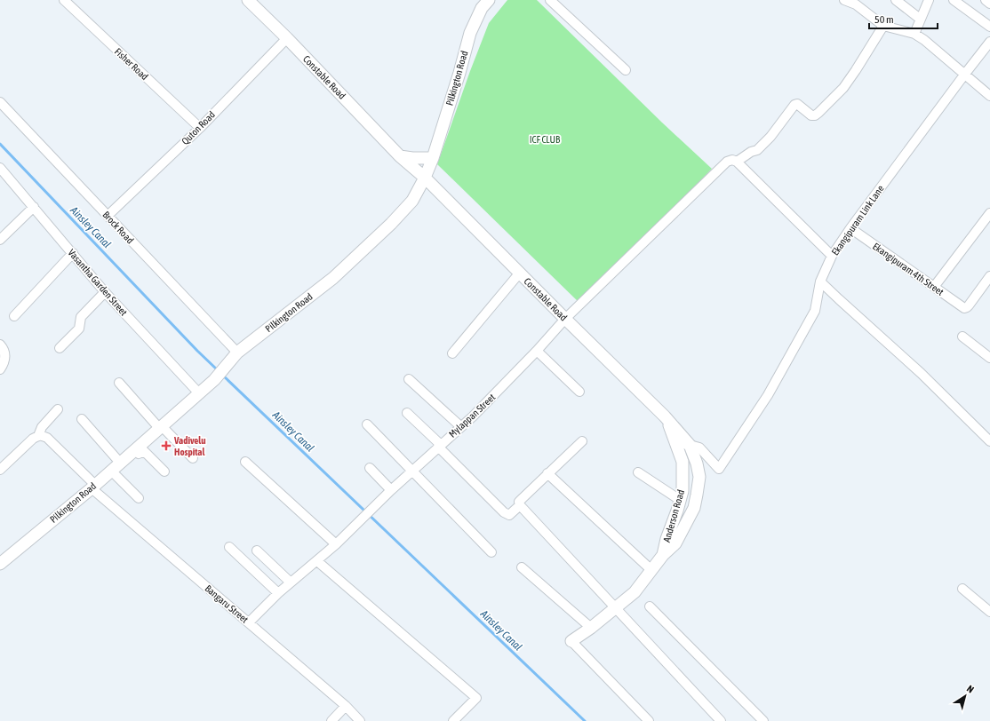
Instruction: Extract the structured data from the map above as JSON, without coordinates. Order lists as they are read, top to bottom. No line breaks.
{"streets":{"street":["Fisher Road","Constable Road","Pilkington Road","Quton Road","Ekangipuram Link Lane","Brock Road","Ekangipuram 4th Street","Vasantha Garden Street","Mylappan Street","Anderson Road","Bangaru Street"]},"crossings":[["Fisher Road","Quton Road"],["Constable Road","Pilkington Road"],["Constable Road","Quton Road"],["Constable Road","Ekangipuram Link Lane"],["Constable Road","Mylappan Street"],["Constable Road","Anderson Road"],["Pilkington Road","Brock Road"],["Pilkington Road","Vasantha Garden Street"],["Pilkington Road","Bangaru Street"],["Quton Road","Brock Road"],["Ekangipuram Link Lane","Ekangipuram 4th Street"],["Mylappan Street","Bangaru Street"]],"water":["Ainsley Canal"],"parks":["ICF CLUB"],"places":{"health":["Vadivelu Hospital"]},"scale_bar":"50 m","north":"top right"}
